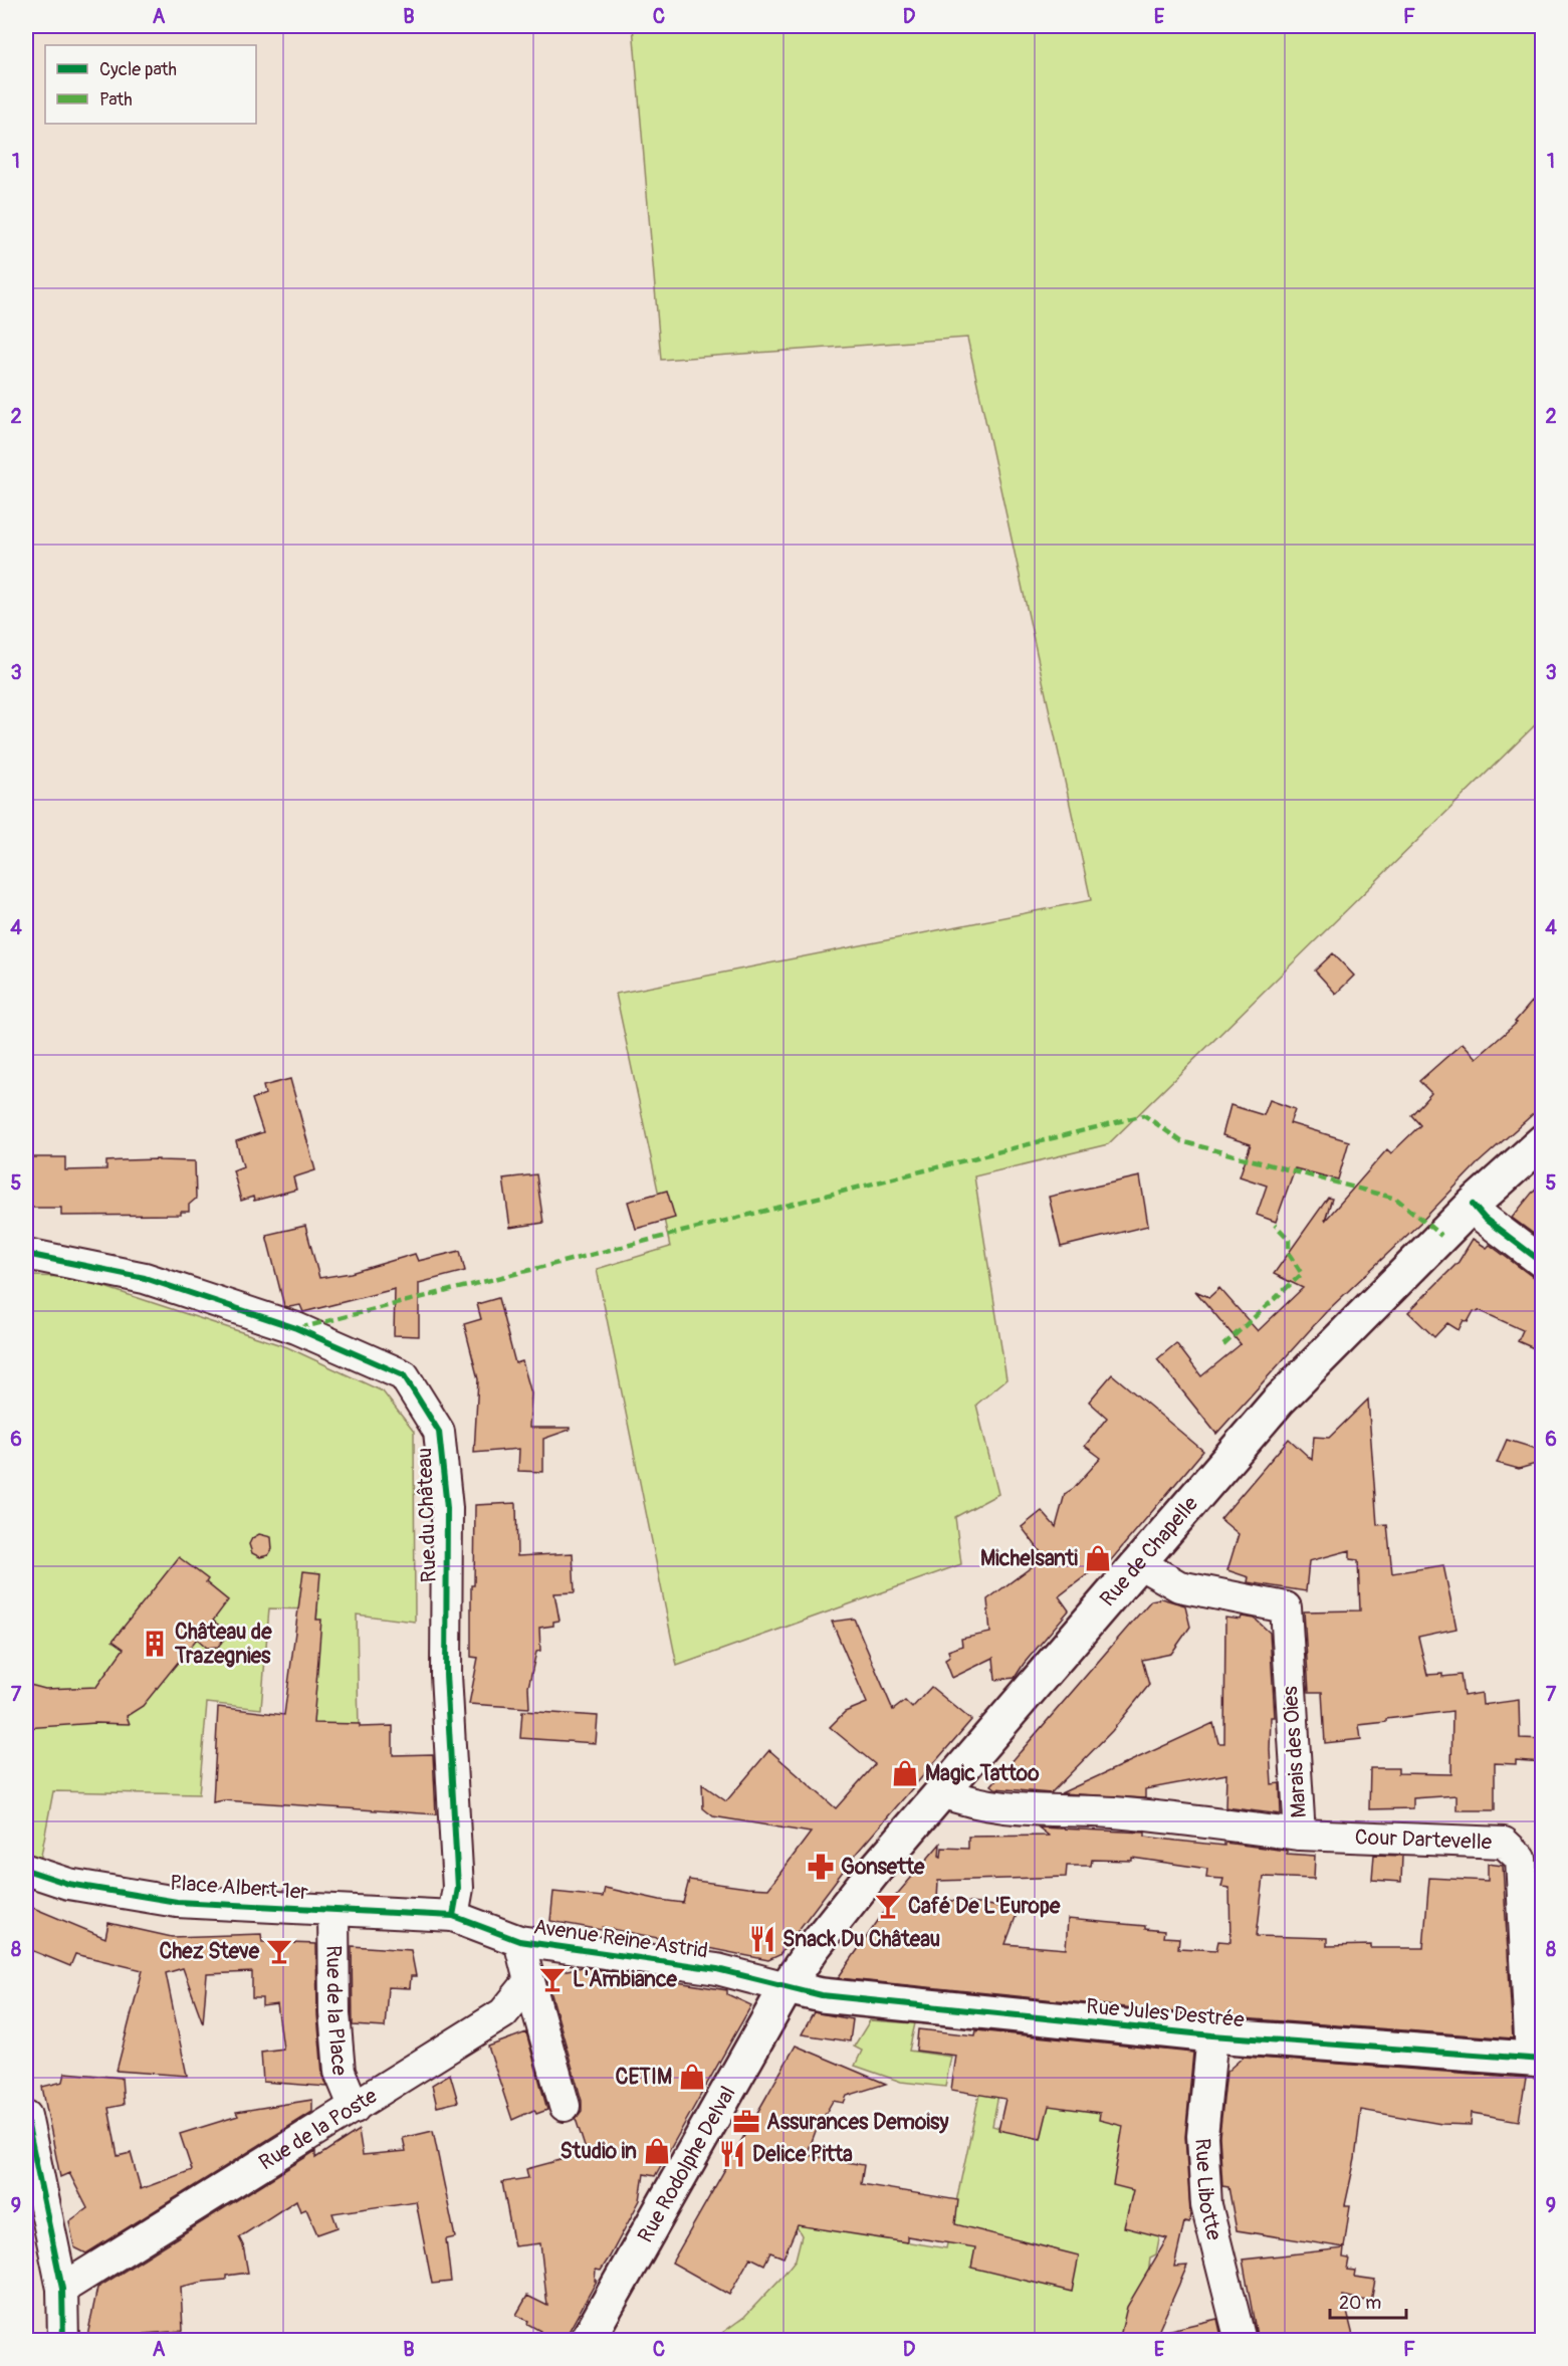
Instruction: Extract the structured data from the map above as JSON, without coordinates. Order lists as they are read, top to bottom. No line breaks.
{"streets":{"main road":["Rue de Chapelle","Rue Jules Destrée","Rue Rodolphe Delval"],"street":["Rue du Château","Marais des Oies","Cour Dartevelle","Place Albert 1er","Avenue Reine Astrid","Rue de la Place","Rue de la Poste","Rue Libotte"]},"crossings":[["Rue du Château","Place Albert 1er"],["Rue du Château","Avenue Reine Astrid"],["Rue de Chapelle","Marais des Oies"],["Rue de Chapelle","Avenue Reine Astrid"],["Rue de Chapelle","Rue Jules Destrée"],["Rue de Chapelle","Rue Rodolphe Delval"],["Marais des Oies","Cour Dartevelle"],["Cour Dartevelle","Rue Jules Destrée"],["Place Albert 1er","Avenue Reine Astrid"],["Place Albert 1er","Rue de la Place"],["Avenue Reine Astrid","Rue Jules Destrée"],["Avenue Reine Astrid","Rue Rodolphe Delval"],["Rue de la Place","Rue de la Poste"],["Rue Jules Destrée","Rue Rodolphe Delval"],["Rue Jules Destrée","Rue Libotte"]],"places":{"shop":["Michelsanti","Magic Tattoo","CETIM","Studio in"],"building":["Château de Trazegnies"],"pharmacy":["Gonsette"],"bar":["Café De L'Europe","Chez Steve","L'Ambiance"],"restaurant":["Snack Du Château","Delice Pitta"],"office":["Assurances Demoisy"]},"legend":["Cycle path","Path"],"scale_bar":"20 m","grid":{"columns":["A","B","C","D","E","F"],"rows":["1","2","3","4","5","6","7","8","9"]}}
